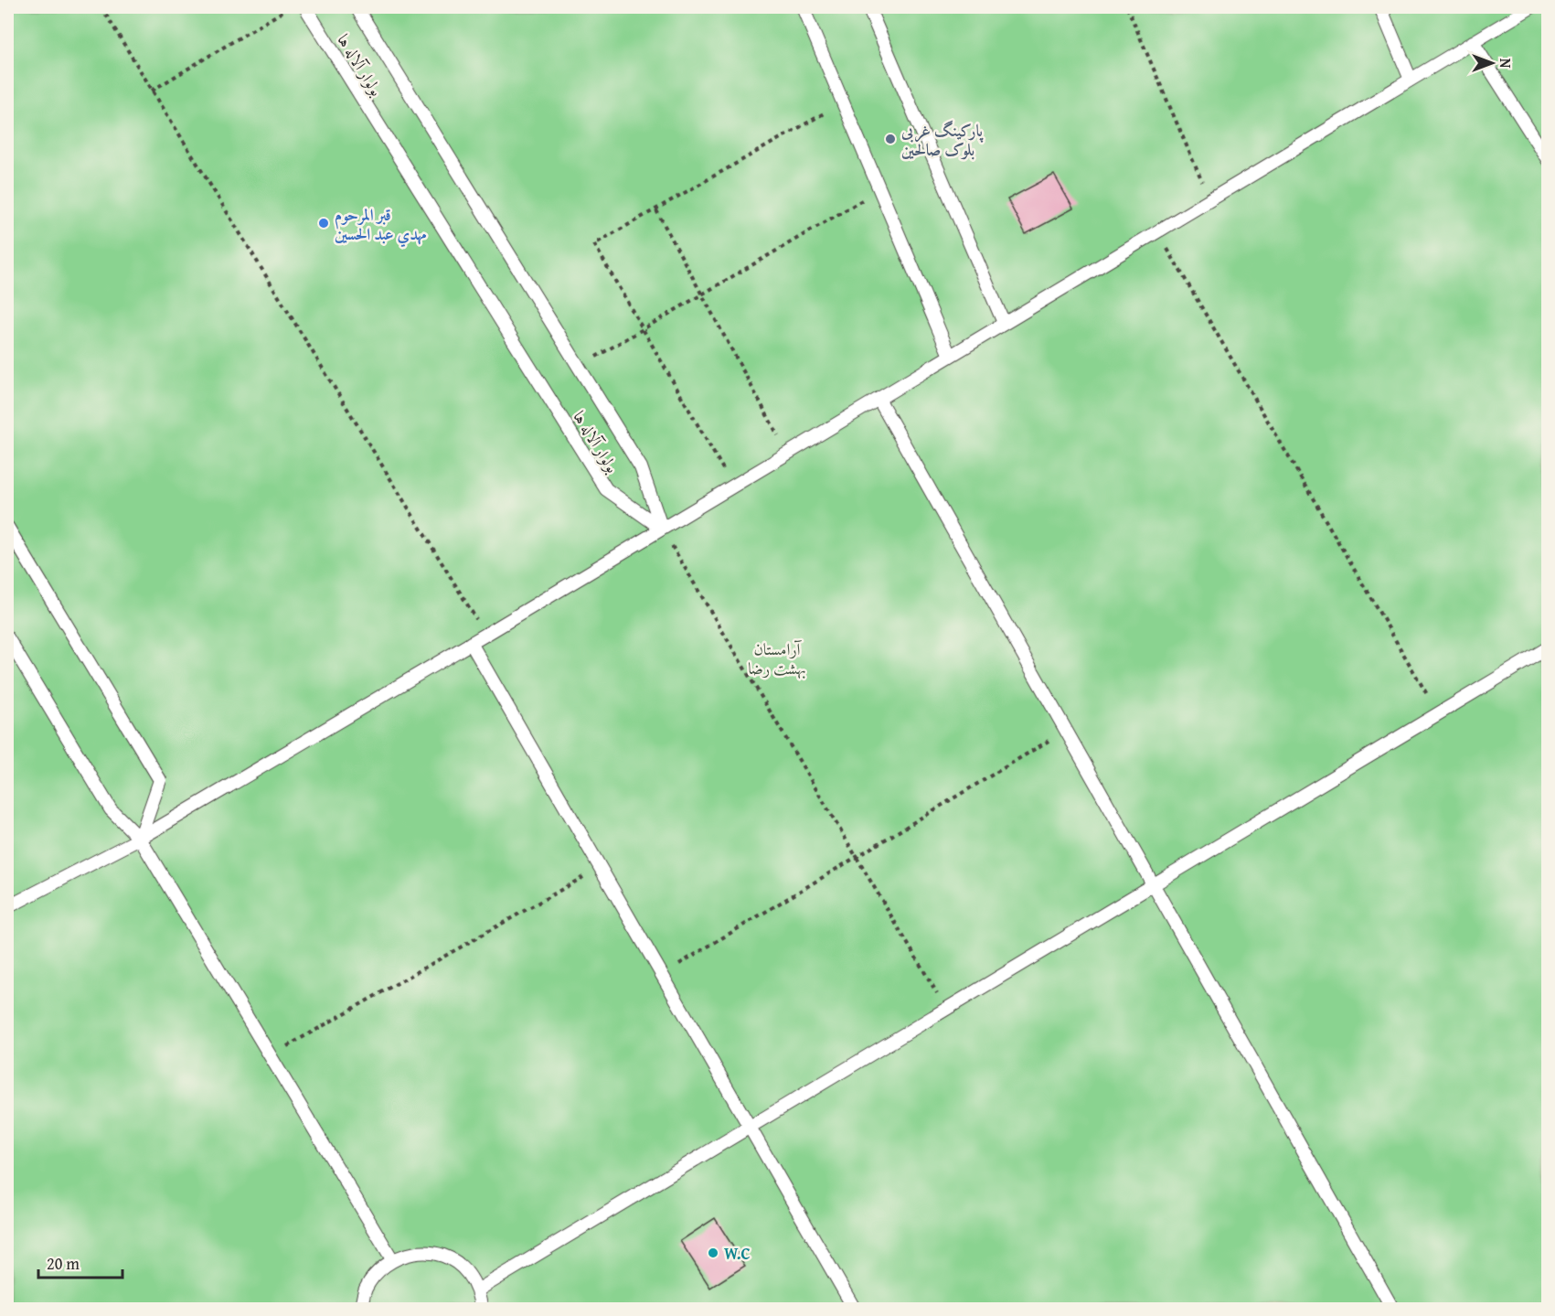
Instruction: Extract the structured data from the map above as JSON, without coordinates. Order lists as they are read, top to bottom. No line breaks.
{"streets":{"lane":["بولوار آلاله ها"]},"parks":["آرامستان بهشت رضا"],"places":["پارکینگ غربی بلوک صالحین","قبر المرحوم مهدي عبد الحسين","W.C"],"scale_bar":"20 m","north":"right"}
